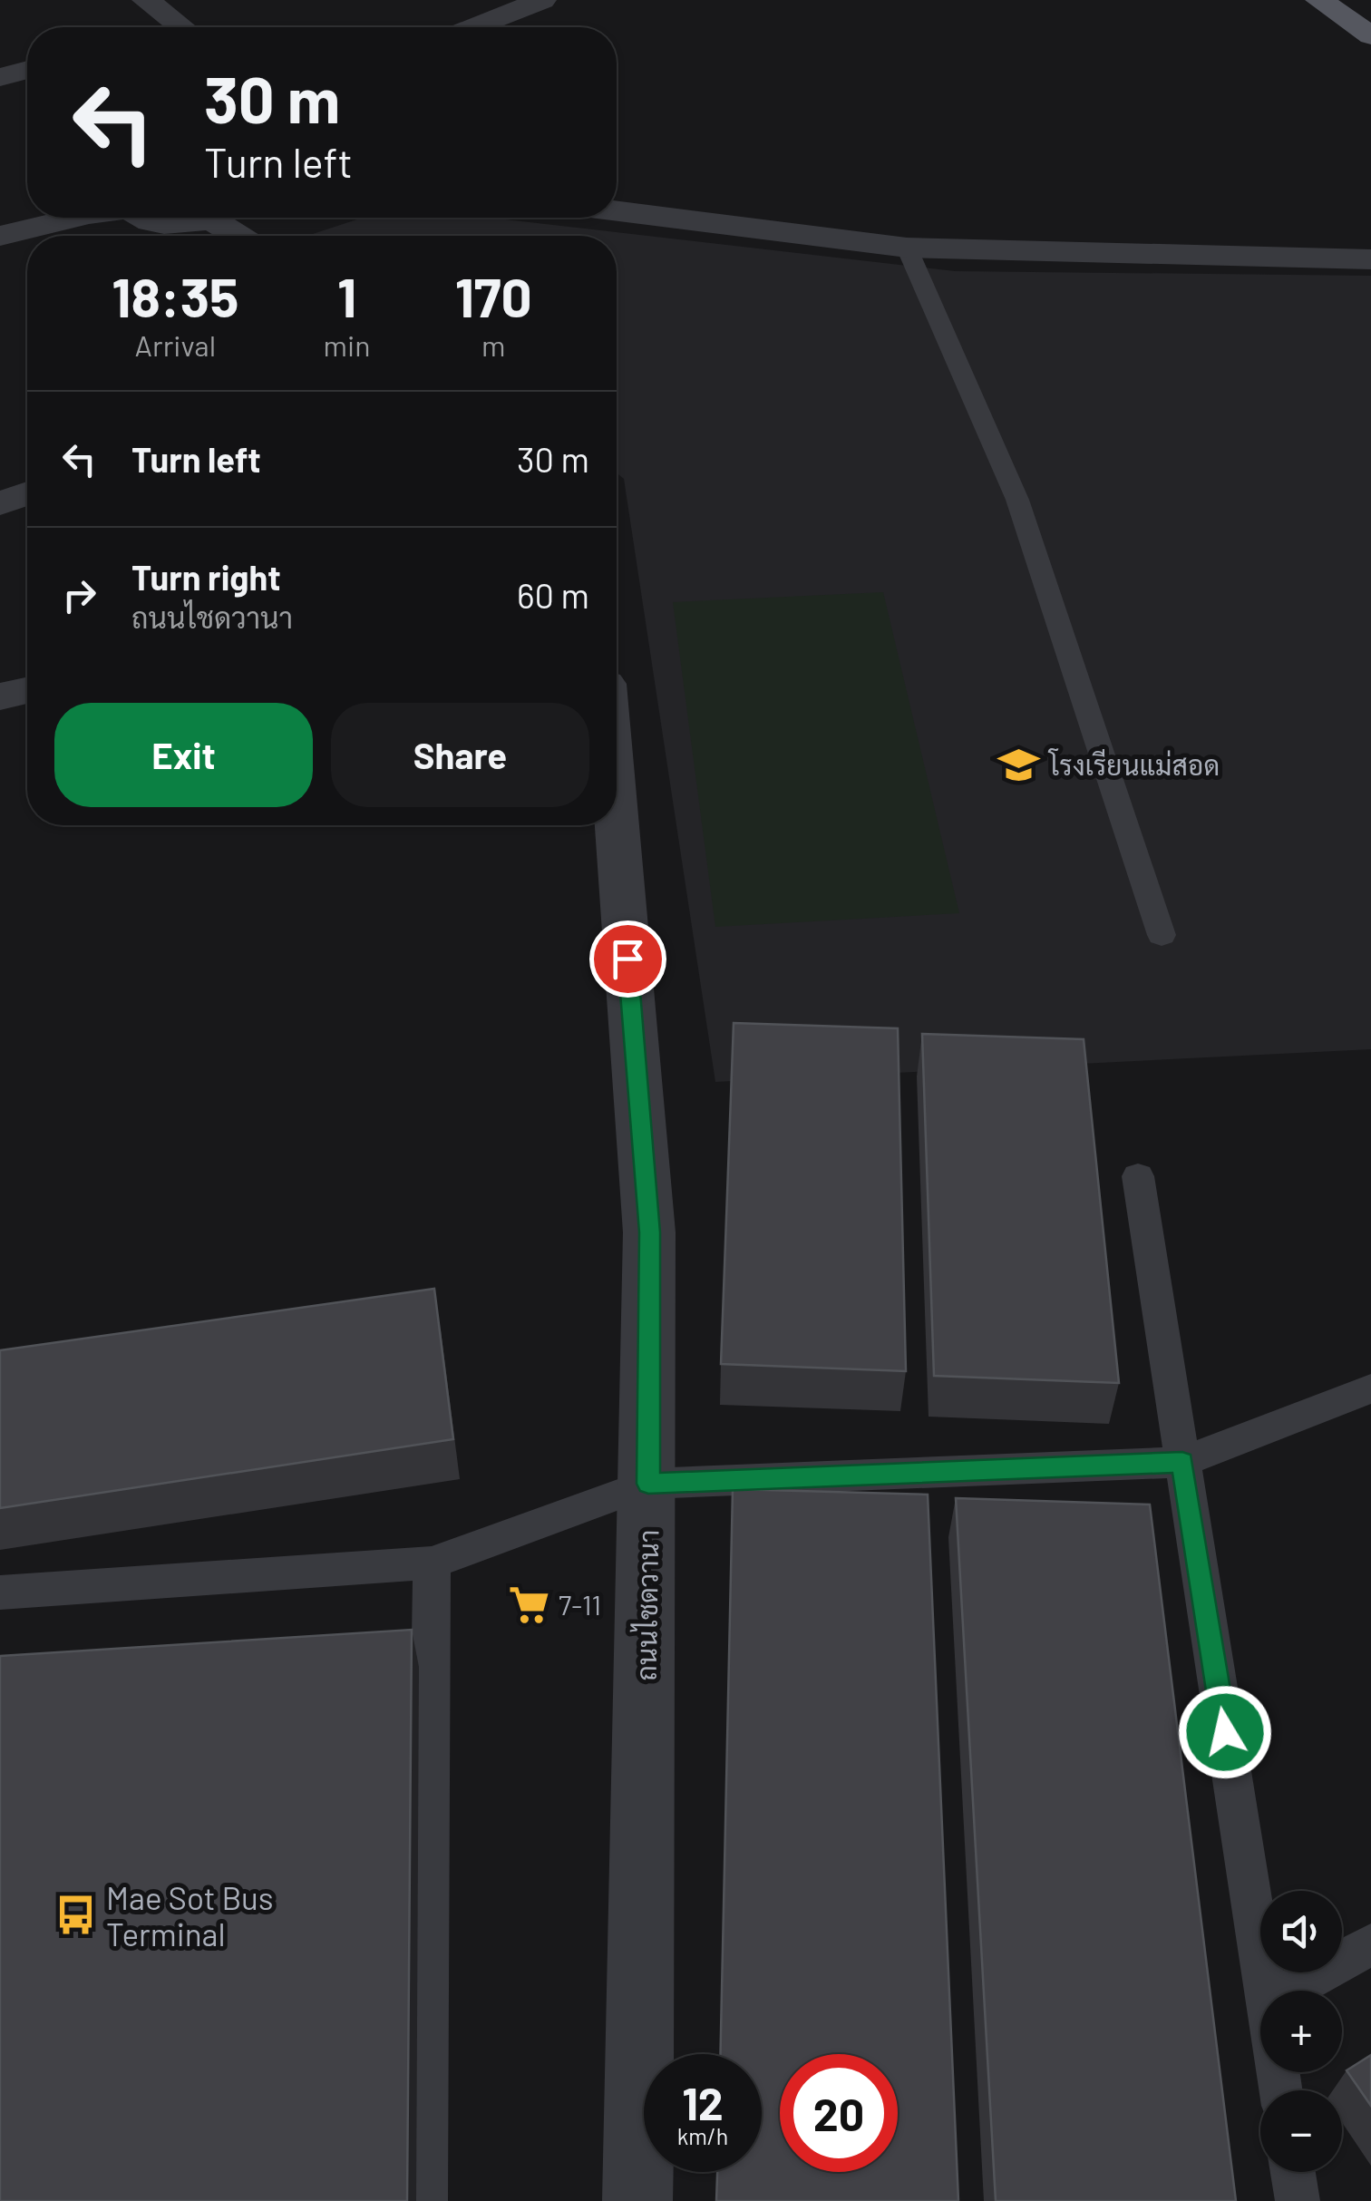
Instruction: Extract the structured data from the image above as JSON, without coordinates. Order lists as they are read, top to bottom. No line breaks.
{"streets":{"street":["ถนนไชดวานา"]},"places":{"school or university":["โรงเรียนแม่สอด"],"supermarket":["7-11"],"bus stop":["Mae Sot Bus Terminal"]},"page":{"turn":["30 m","Turn left"],"eta":["18:35","Arrival","1","min","170","m"],"list":[{"name":"Turn left","value":"30 m"},{"name":"Turn right","note":"ถนนไชดวานา","value":"60 m"}],"buttons":["Exit","Share"],"map_buttons":["+","−"],"speed":"12 km/h","limit":"20"}}
